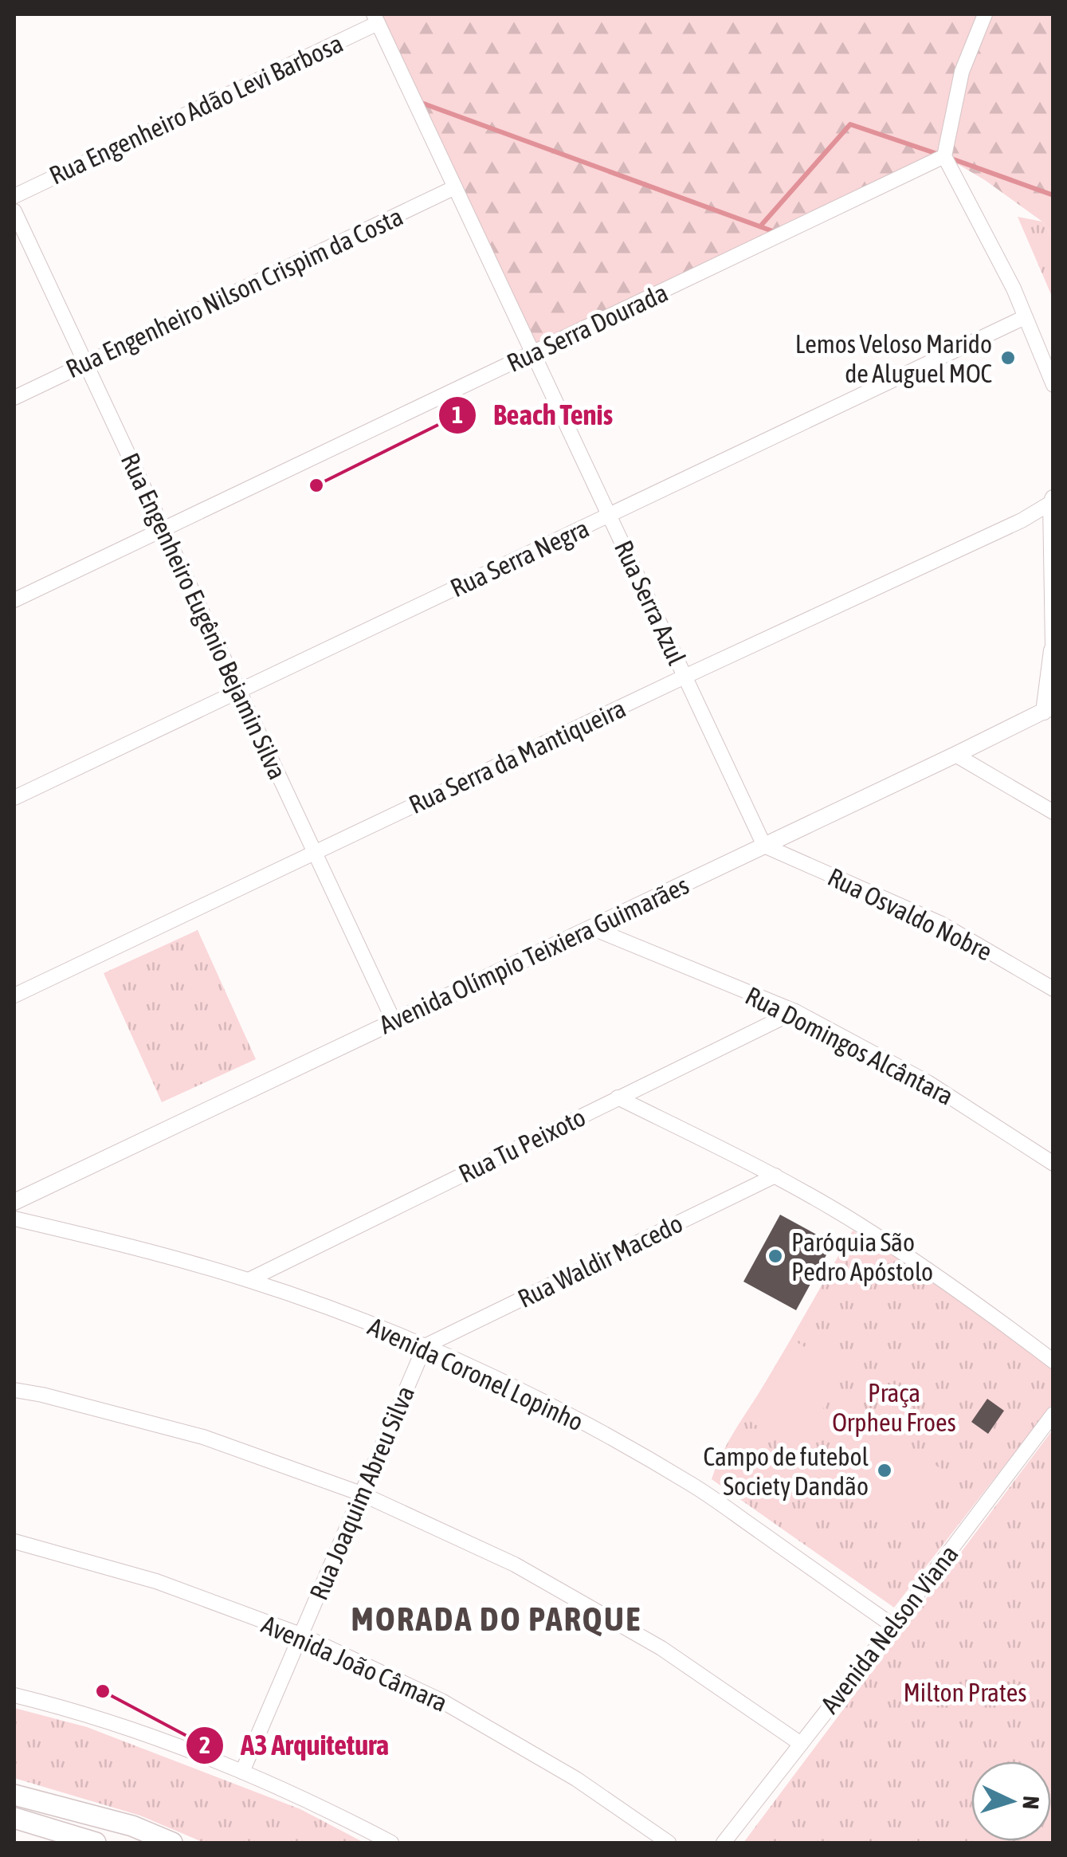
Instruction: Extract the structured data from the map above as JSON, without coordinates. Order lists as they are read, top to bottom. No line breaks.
{"streets":{"street":["Rua Engenheiro Adão Levi Barbosa","Rua Engenheiro Nilson Crispim da Costa","Rua Serra Dourada","Rua Serra Negra","Rua Serra Azul","Rua Engenheiro Eugênio Bejamin Silva","Rua Serra da Mantiqueira","Rua Osvaldo Nobre","Avenida Olímpio Teixiera Guimarães","Rua Domingos Alcântara","Rua Tu Peixoto","Rua Waldir Macedo","Avenida Coronel Lopinho","Rua Joaquim Abreu Silva","Avenida Nelson Viana","Avenida João Câmara"]},"crossings":[["Rua Engenheiro Adão Levi Barbosa","Rua Serra Azul"],["Rua Engenheiro Nilson Crispim da Costa","Rua Serra Azul"],["Rua Engenheiro Nilson Crispim da Costa","Rua Engenheiro Eugênio Bejamin Silva"],["Rua Serra Dourada","Rua Serra Azul"],["Rua Serra Dourada","Rua Engenheiro Eugênio Bejamin Silva"],["Rua Serra Negra","Rua Serra Azul"],["Rua Serra Negra","Rua Engenheiro Eugênio Bejamin Silva"],["Rua Serra Azul","Rua Serra da Mantiqueira"],["Rua Serra Azul","Rua Osvaldo Nobre"],["Rua Serra Azul","Avenida Olímpio Teixiera Guimarães"],["Rua Engenheiro Eugênio Bejamin Silva","Rua Serra da Mantiqueira"],["Rua Engenheiro Eugênio Bejamin Silva","Avenida Olímpio Teixiera Guimarães"],["Rua Osvaldo Nobre","Avenida Olímpio Teixiera Guimarães"],["Avenida Olímpio Teixiera Guimarães","Rua Domingos Alcântara"],["Rua Domingos Alcântara","Rua Tu Peixoto"],["Rua Tu Peixoto","Avenida Coronel Lopinho"],["Rua Waldir Macedo","Avenida Coronel Lopinho"],["Rua Waldir Macedo","Rua Joaquim Abreu Silva"],["Avenida Coronel Lopinho","Rua Joaquim Abreu Silva"],["Avenida Coronel Lopinho","Avenida Nelson Viana"],["Rua Joaquim Abreu Silva","Avenida João Câmara"]],"districts":["MORADA DO PARQUE"],"parks":["Praça Orpheu Froes","Milton Prates"],"places":["Lemos Veloso Marido de Aluguel MOC","Beach Tenis","Paróquia São Pedro Apóstolo","Campo de futebol Society Dandão","A3 Arquitetura"],"north":"right"}
